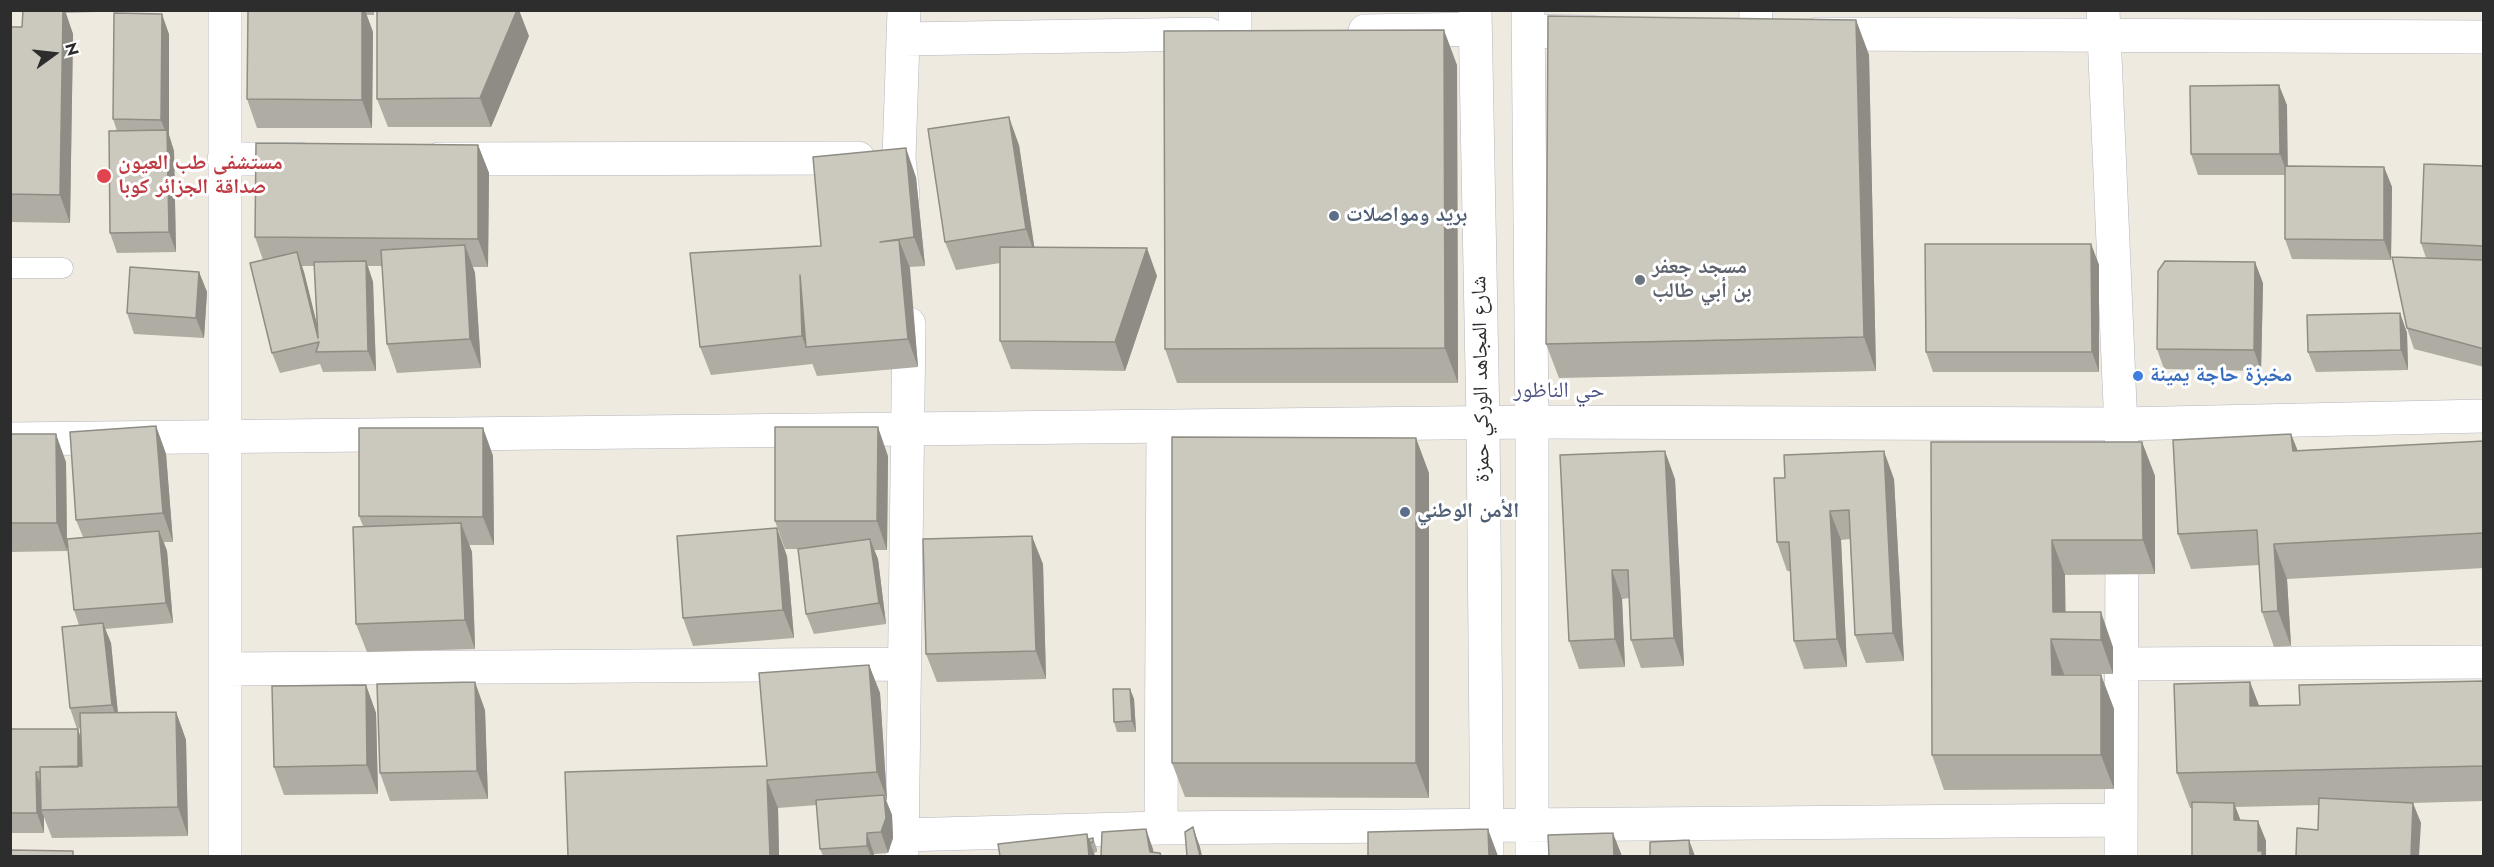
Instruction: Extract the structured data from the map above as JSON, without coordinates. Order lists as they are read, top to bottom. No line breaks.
{"streets":{"street":["شارع المجاهد الوركي حمزة"]},"districts":["حي الناظور"],"places":["مستشفى طب العيون صداقة الجزائر كوبا","بريد ومواصلات","مسجد جعفر بن أبي طالب","مخبزة حاجة يمينة","الأمن الوطني"],"north":"right"}
